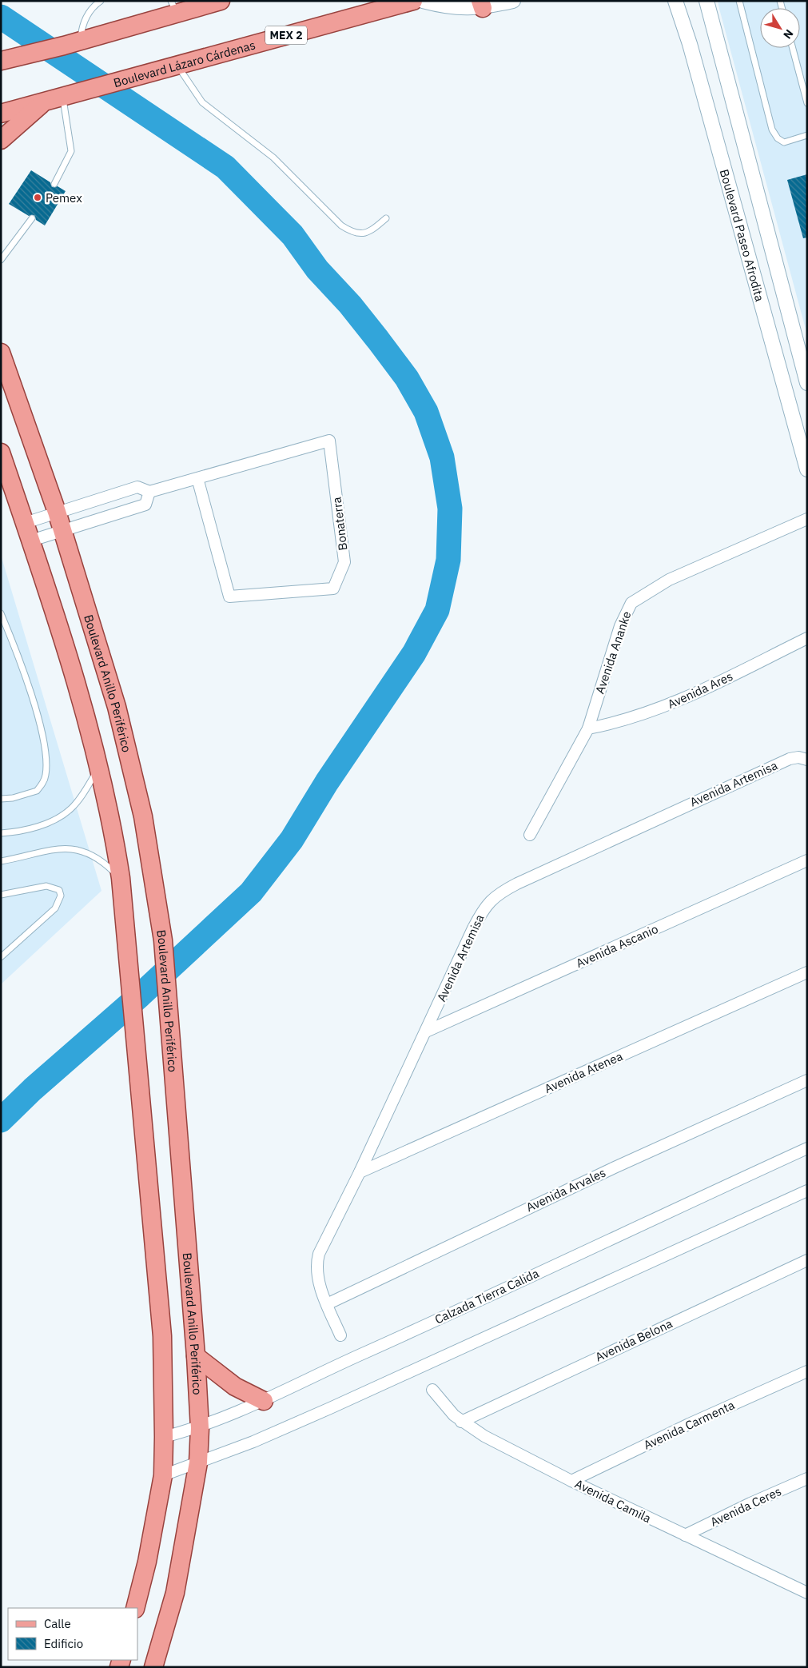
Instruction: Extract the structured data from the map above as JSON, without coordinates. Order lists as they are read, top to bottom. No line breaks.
{"streets":{"main road":["MEX 2","Boulevard Lázaro Cárdenas","Boulevard Anillo Periférico"],"street":["Boulevard Paseo Afrodita","Bonaterra","Avenida Ananke","Avenida Ares","Avenida Artemisa","Avenida Ascanio","Avenida Atenea","Avenida Arvales","Calzada Tierra Calida","Avenida Belona","Avenida Carmenta","Avenida Camila","Avenida Ceres"]},"crossings":[["Avenida Ananke","Avenida Ares"],["Boulevard Anillo Periférico","Calzada Tierra Calida"],["Avenida Artemisa","Avenida Ascanio"],["Avenida Artemisa","Avenida Atenea"],["Avenida Artemisa","Avenida Arvales"],["Avenida Belona","Avenida Camila"],["Avenida Carmenta","Avenida Camila"],["Avenida Camila","Avenida Ceres"]],"places":["Pemex"],"legend":["Calle","Edificio"],"north":"bottom right"}
